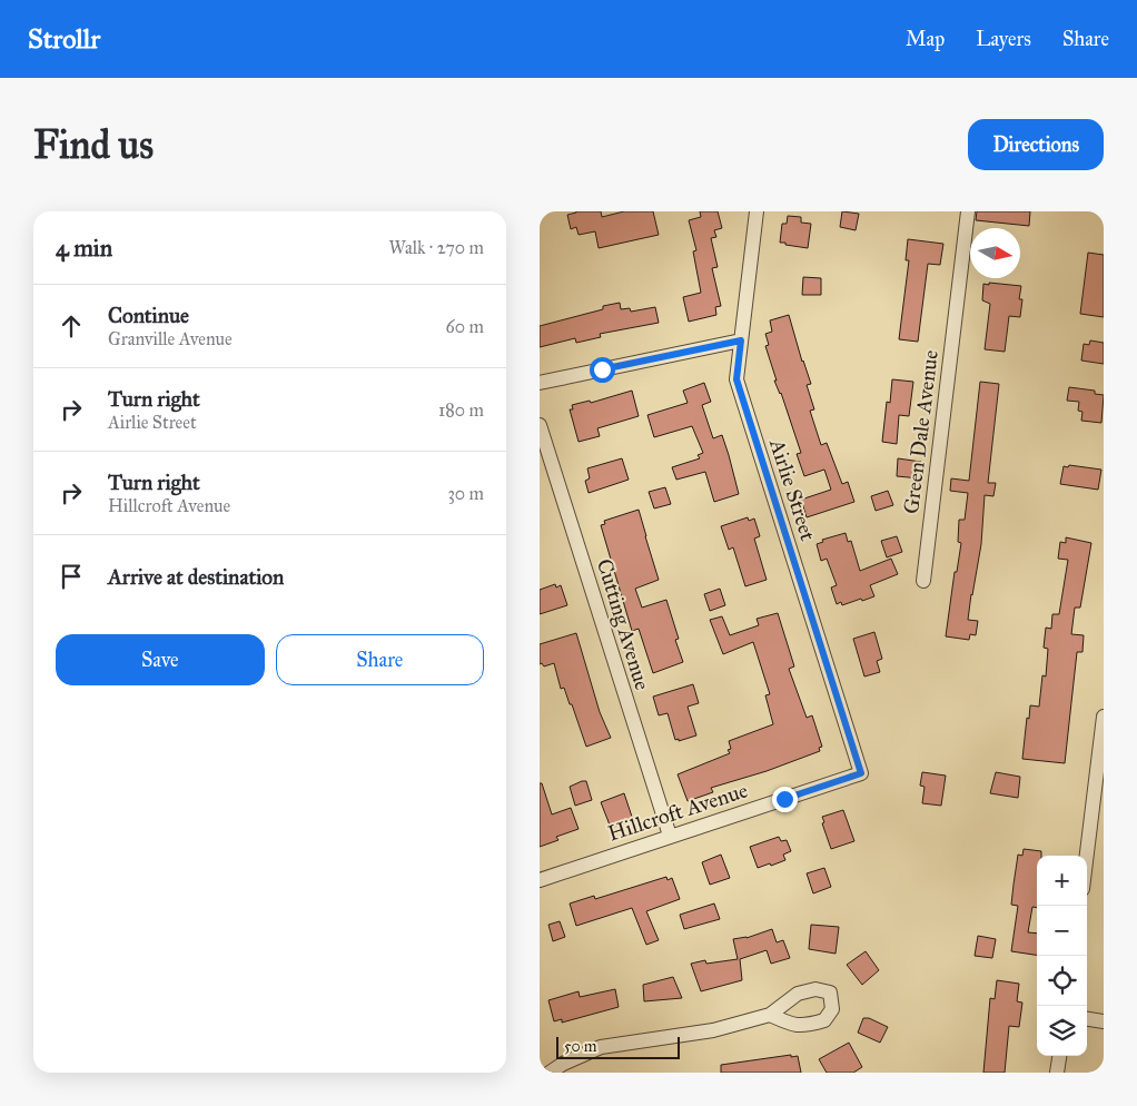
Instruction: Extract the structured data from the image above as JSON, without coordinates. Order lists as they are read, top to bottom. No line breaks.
{"streets":{"street":["Green Dale Avenue","Airlie Street","Cutting Avenue","Hillcroft Avenue"]},"crossings":[["Airlie Street","Hillcroft Avenue"],["Cutting Avenue","Hillcroft Avenue"]],"scale_bar":"50 m","north":"right","page":{"header":"Strollr","nav":["Map","Layers","Share"],"buttons":["Directions",["Save","Share"]],"title":"Find us","heading":["4 min","Walk · 270 m"],"list":[["Continue","Granville Avenue","60 m"],["Turn right","Airlie Street","180 m"],["Turn right","Hillcroft Avenue","30 m"],"Arrive at destination"],"map_buttons":["+","−"],"scale":"50 m"}}
